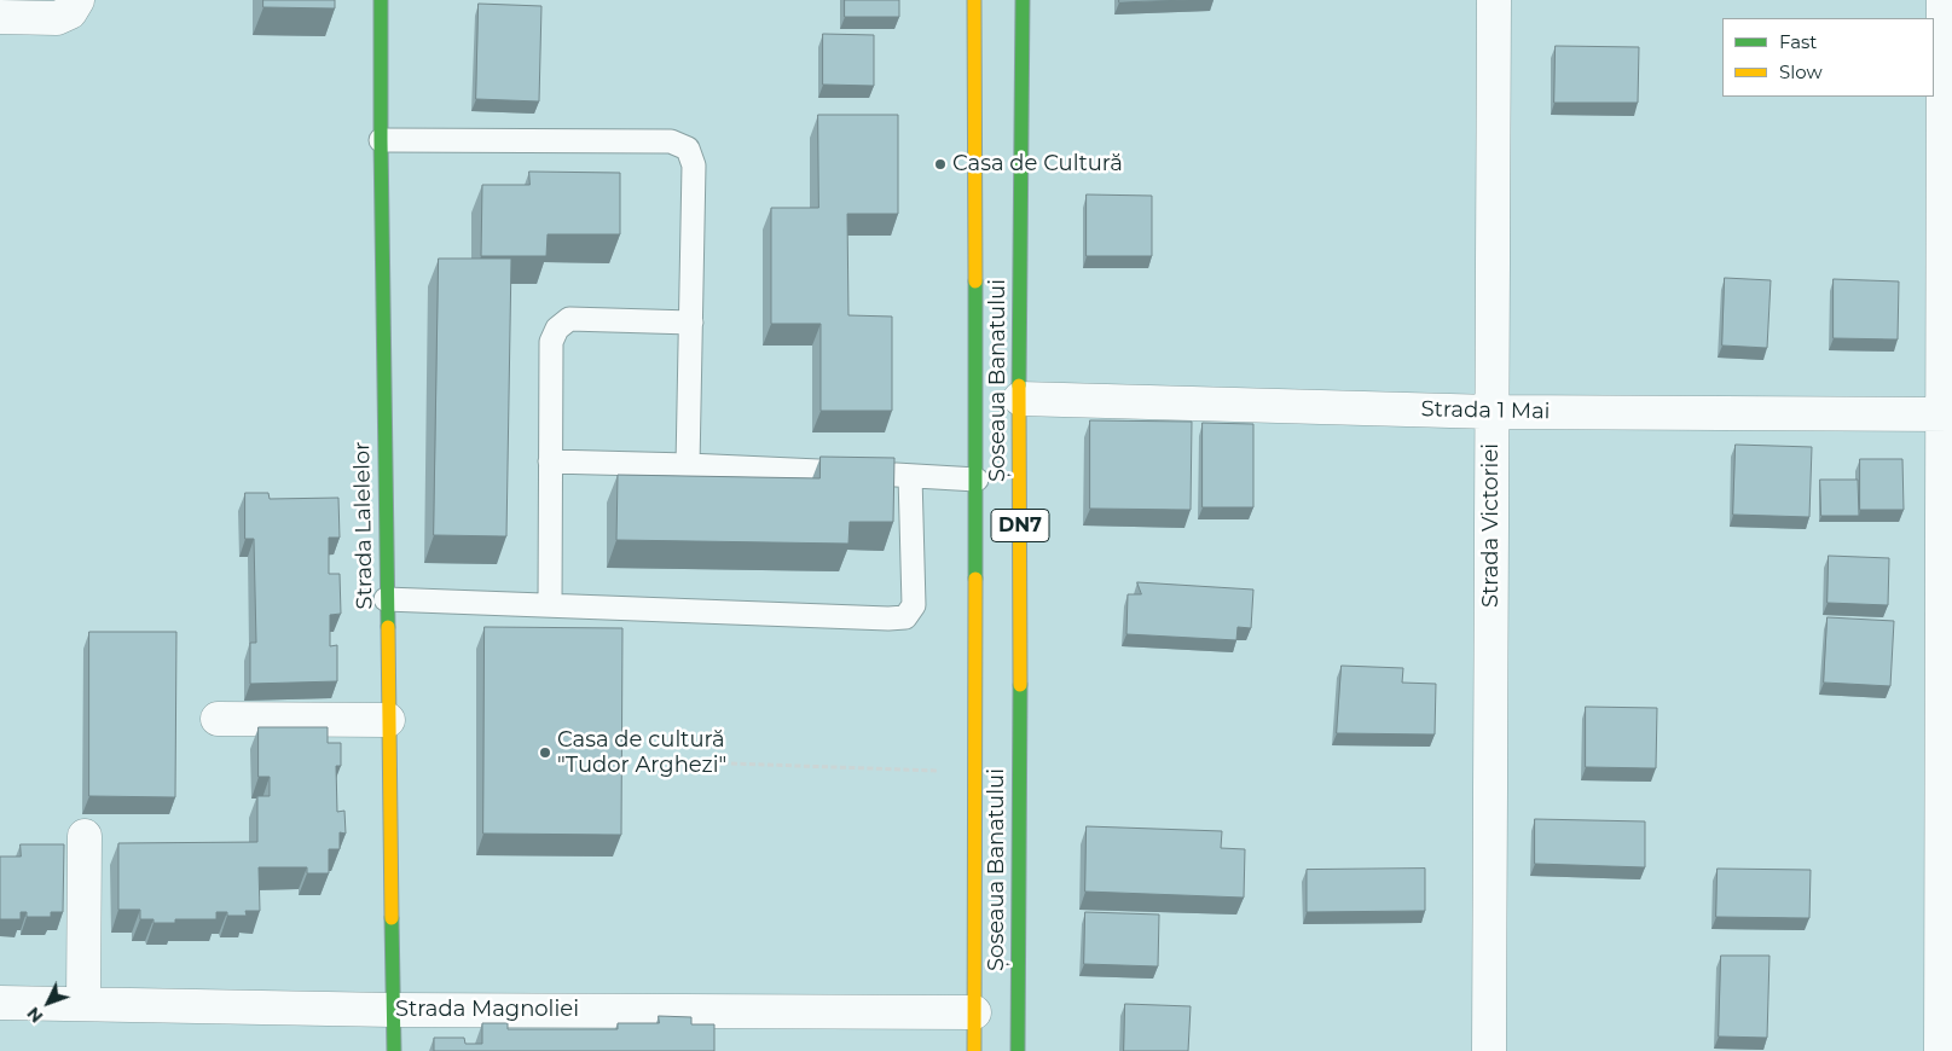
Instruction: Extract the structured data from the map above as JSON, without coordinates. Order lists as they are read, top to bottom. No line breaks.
{"streets":{"main road":["Șoseaua Banatului","Strada Lalelelor","DN7"],"street":["Strada 1 Mai","Strada Victoriei","Strada Magnoliei"]},"crossings":[["Șoseaua Banatului","Strada 1 Mai"],["Șoseaua Banatului","Strada Magnoliei"],["Strada 1 Mai","Strada Victoriei"],["Strada Lalelelor","Strada Magnoliei"]],"places":["Casa de Cultură","Casa de cultură \"Tudor Arghezi\""],"legend":["Fast","Slow"],"north":"bottom left"}
